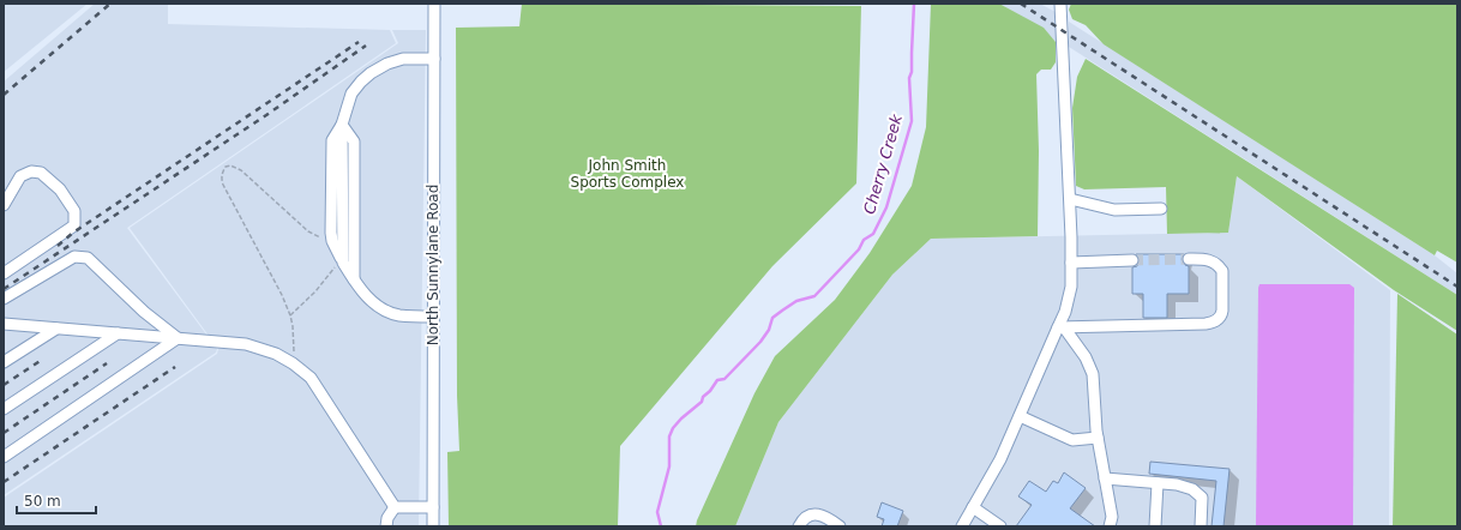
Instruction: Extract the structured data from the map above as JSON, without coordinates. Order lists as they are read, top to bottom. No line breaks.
{"streets":{"street":["North Sunnylane Road"]},"water":["Cherry Creek"],"parks":["John Smith Sports Complex"],"scale_bar":"50 m"}
